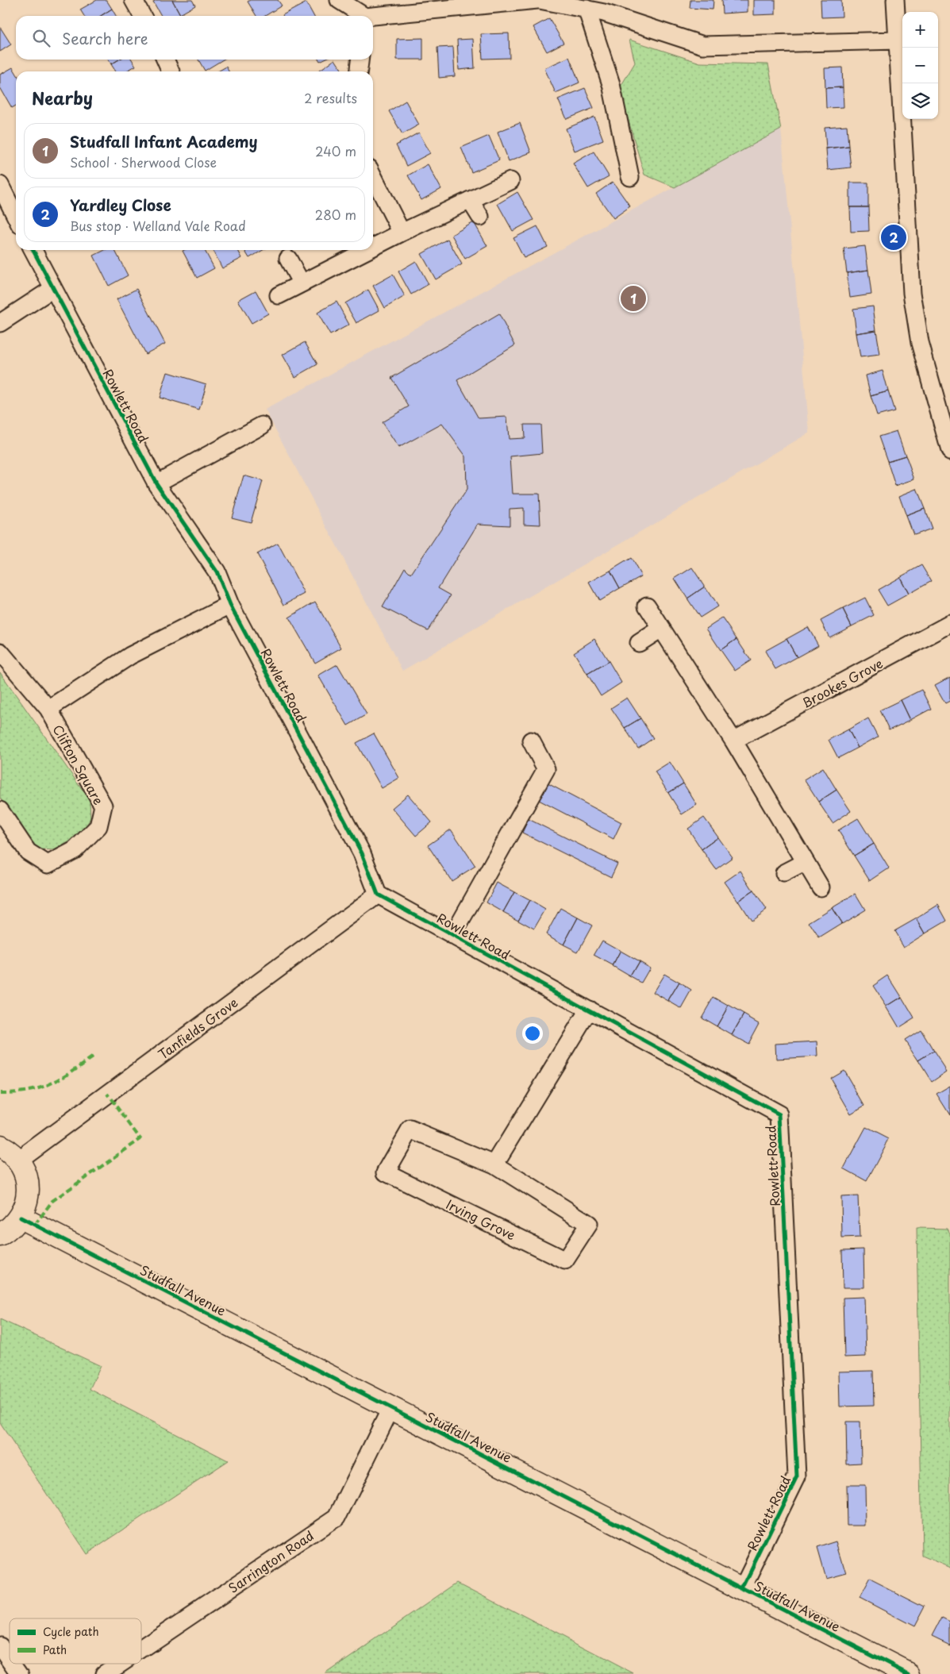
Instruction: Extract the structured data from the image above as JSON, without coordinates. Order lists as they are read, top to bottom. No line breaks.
{"streets":{"street":["Rowlett Road","Brookes Grove","Clifton Square","Tanfields Grove","Irving Grove","Studfall Avenue","Sarrington Road"]},"crossings":[["Rowlett Road","Clifton Square"],["Rowlett Road","Tanfields Grove"],["Rowlett Road","Studfall Avenue"],["Studfall Avenue","Sarrington Road"]],"legend":["Cycle path","Path"],"page":{"map_buttons":["+","−"],"search":"Search here","heading":["Nearby","2 results"],"list":[{"mark":"1","name":"Studfall Infant Academy","note":"School · Sherwood Close","value":"240 m"},{"mark":"2","name":"Yardley Close","note":"Bus stop · Welland Vale Road","value":"280 m"}],"pins":["2","1"]}}
